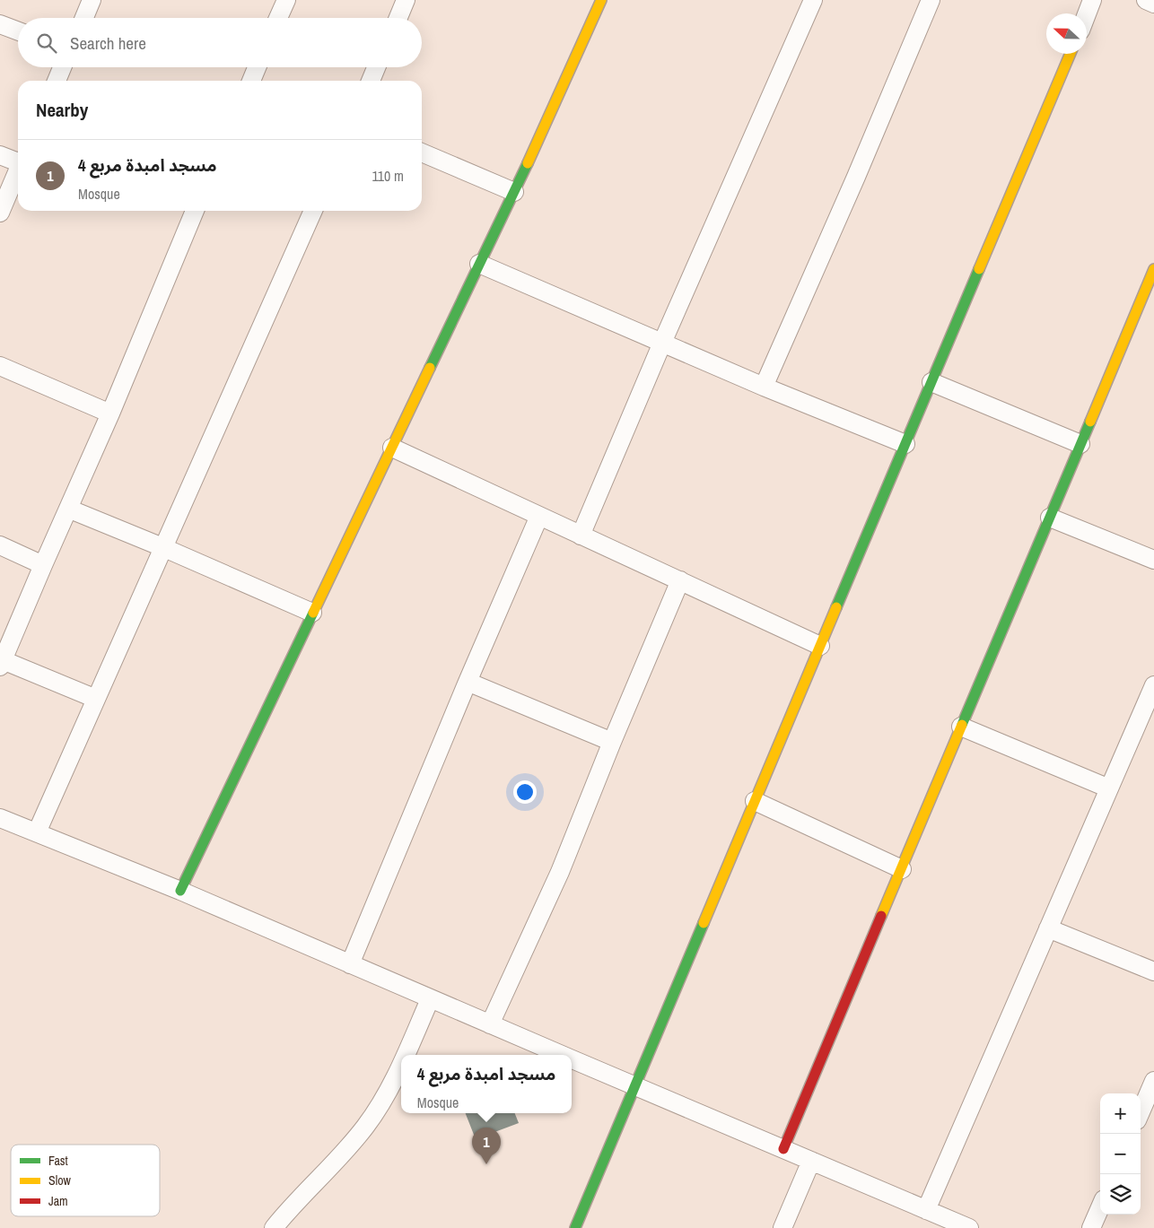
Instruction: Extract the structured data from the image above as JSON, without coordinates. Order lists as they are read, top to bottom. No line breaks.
{"legend":["Fast","Slow","Jam"],"north":"left","page":{"search":"Search here","heading":"Nearby","list":[{"mark":"1","name":"مسجد امبدة مربع 4","note":"Mosque","value":"110 m"}],"popup":["مسجد امبدة مربع 4","Mosque"],"map_buttons":["+","−"],"pins":"1"}}
